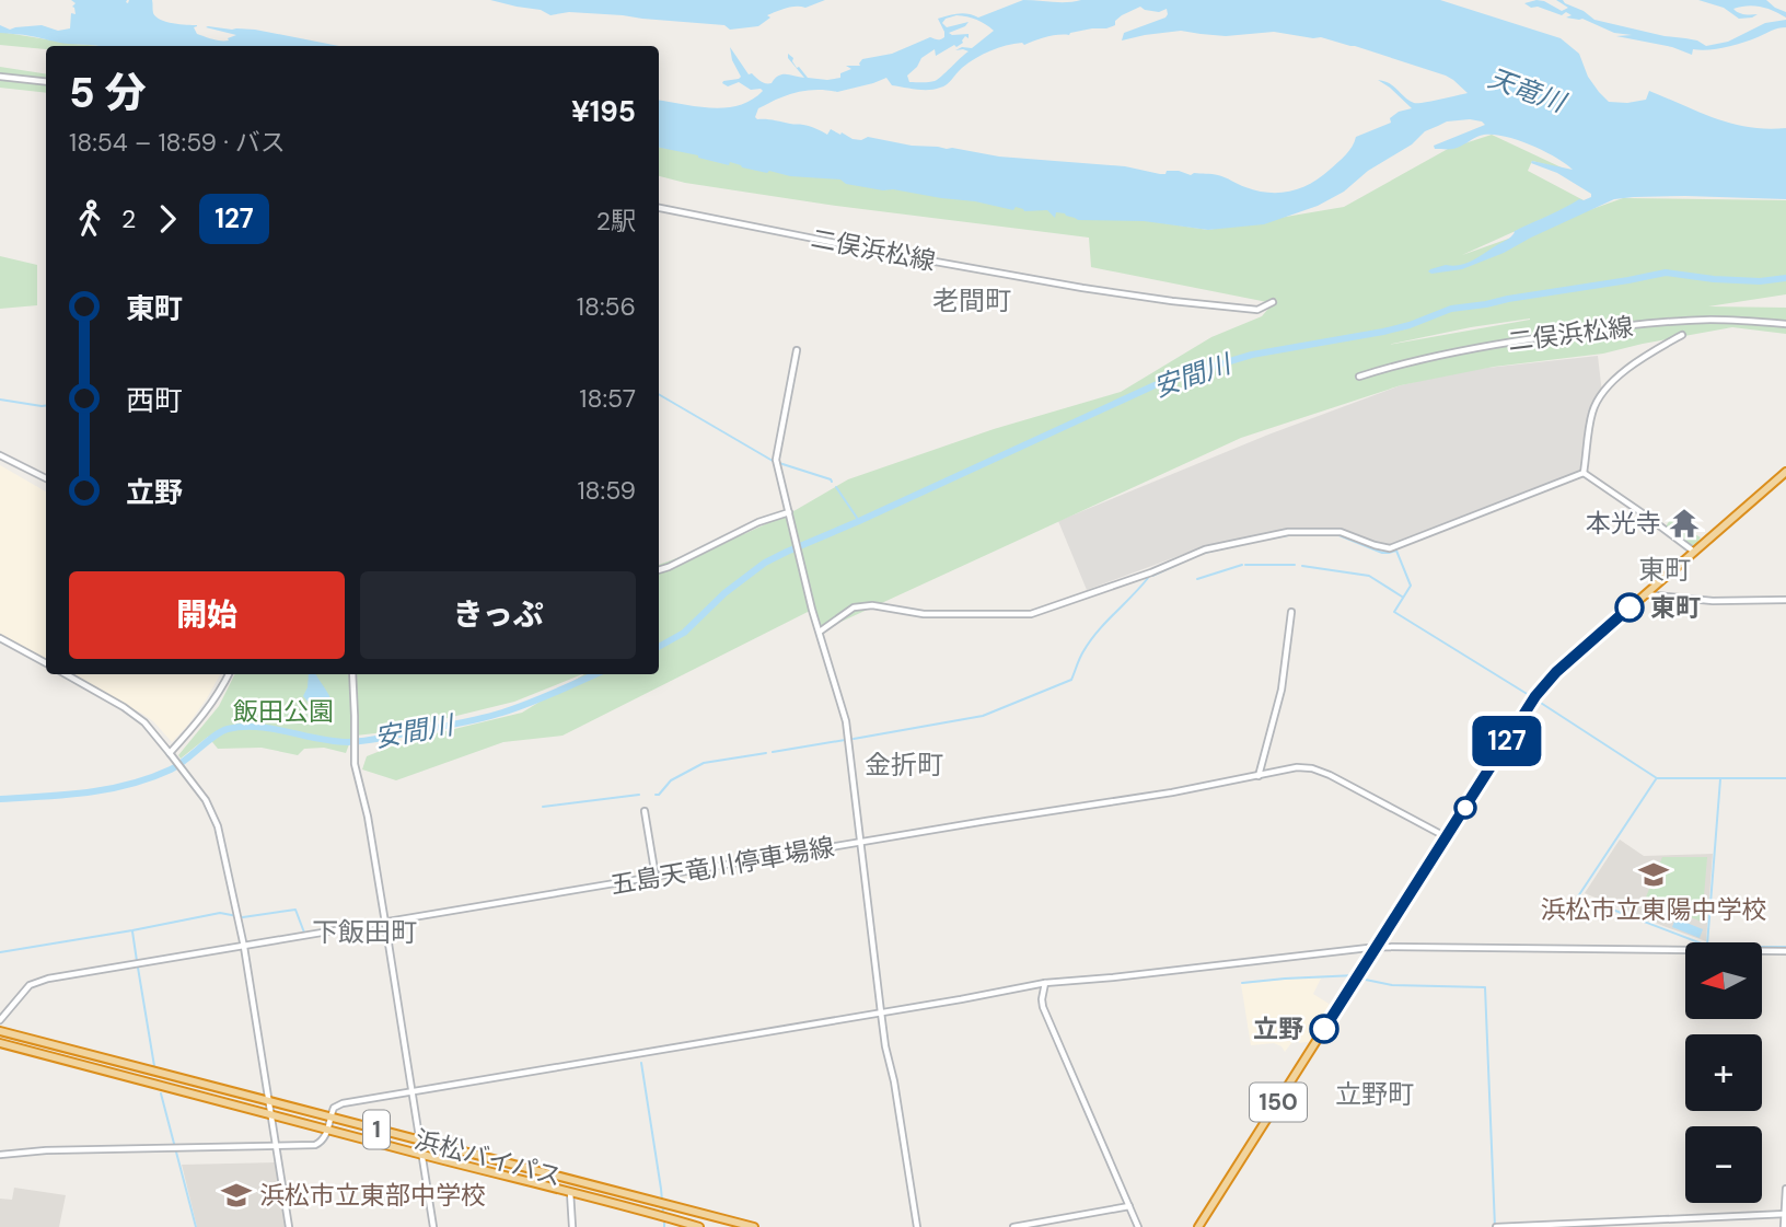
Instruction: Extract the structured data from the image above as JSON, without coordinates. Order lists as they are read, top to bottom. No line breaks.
{"streets":{"highway":["150","1","浜松バイパス"],"street":["二俣浜松線","五島天竜川停車場線"]},"crossings":[["五島天竜川停車場線","150"]],"districts":["老間町","東町","金折町","下飯田町","立野町"],"water":["天竜川","安間川"],"parks":["飯田公園"],"places":{"temple":["本光寺"],"other":["東町","立野"],"school or university":["浜松市立東陽中学校","浜松市立東部中学校"]},"lines":["bus line 127"],"north":"left","page":{"on_map":"127","heading":["5 分","18:54 – 18:59 · バス","¥195"],"legs":["2","127","2駅"],"list":[{"name":"東町","value":"18:56"},{"name":"西町","value":"18:57"},{"name":"立野","value":"18:59"}],"buttons":["開始","きっぷ"],"map_buttons":["+","−"]}}
